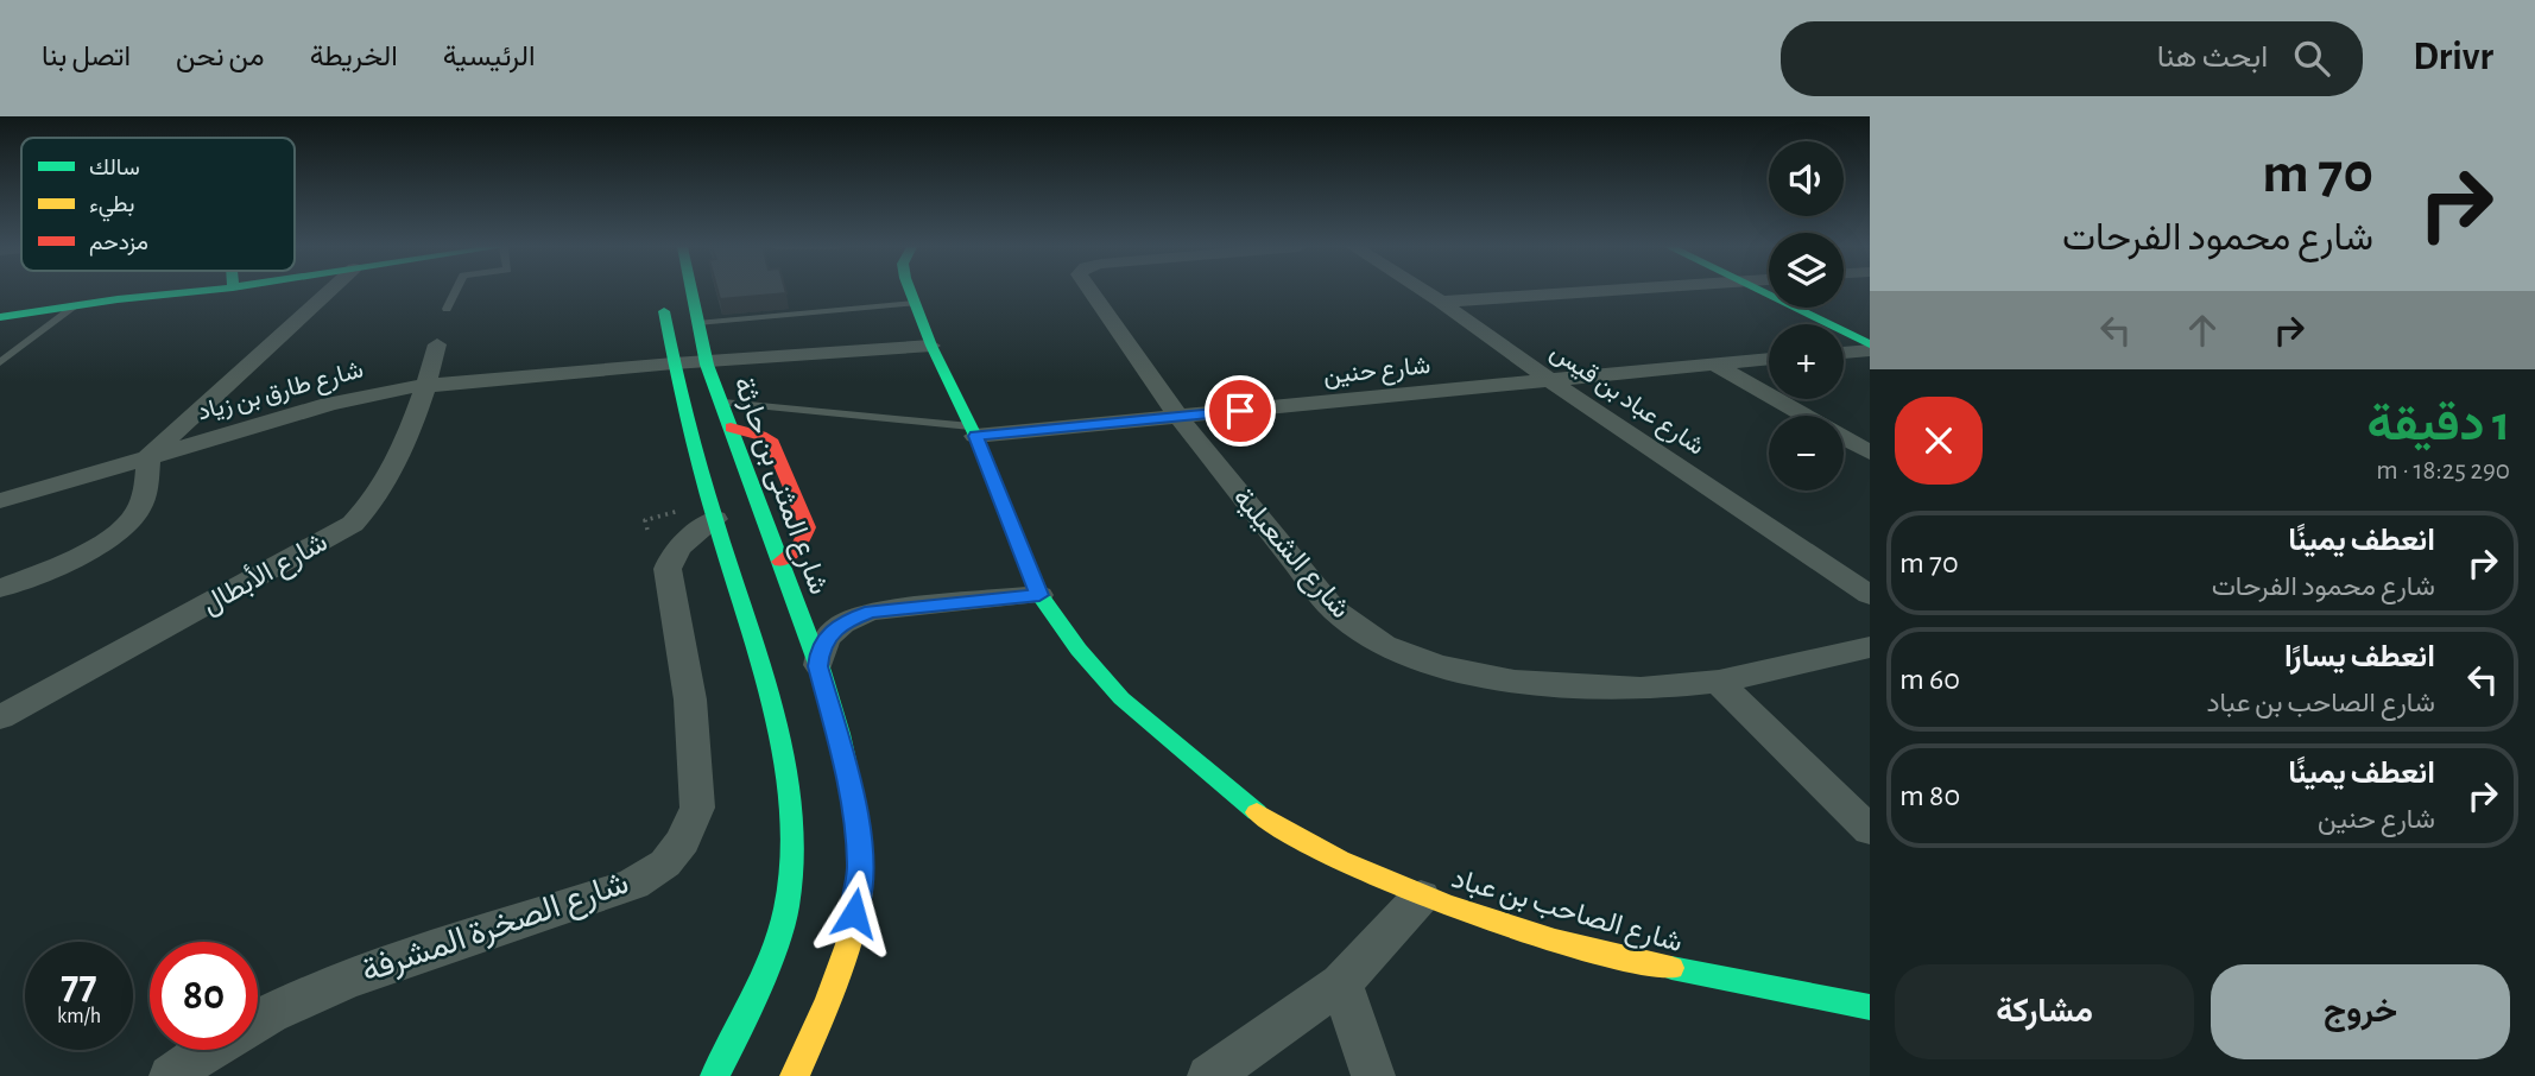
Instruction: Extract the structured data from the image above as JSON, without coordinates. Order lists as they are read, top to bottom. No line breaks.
{"streets":{"main road":["شارع المثنى بن حارثة","شارع الصاحب بن عباد"],"street":["شارع حنين","شارع طارق بن زياد","شارع عباد بن قيس","شارع الشعيلية","شارع الأبطال","شارع الصخرة المشرفة"]},"crossings":[["شارع حنين","شارع عباد بن قيس"],["شارع حنين","شارع الشعيلية"],["شارع حنين","شارع الصاحب بن عباد"],["شارع طارق بن زياد","شارع المثنى بن حارثة"],["شارع طارق بن زياد","شارع الأبطال"],["شارع طارق بن زياد","شارع الصاحب بن عباد"]],"legend":["سالك","بطيء","مزدحم"],"page":{"header":"Drivr","search":"ابحث هنا","nav":["الرئيسية","الخريطة","من نحن","اتصل بنا"],"turn":["70 m","شارع محمود الفرحات"],"map_buttons":["+","−"],"heading":["1 دقيقة","290 m · 18:25"],"list":[{"name":"انعطف يمينًا","note":"شارع محمود الفرحات","value":"70 m"},{"name":"انعطف يسارًا","note":"شارع الصاحب بن عباد","value":"60 m"},{"name":"انعطف يمينًا","note":"شارع حنين","value":"80 m"}],"speed":"77 km/h","limit":"80","buttons":["خروج","مشاركة"]}}
